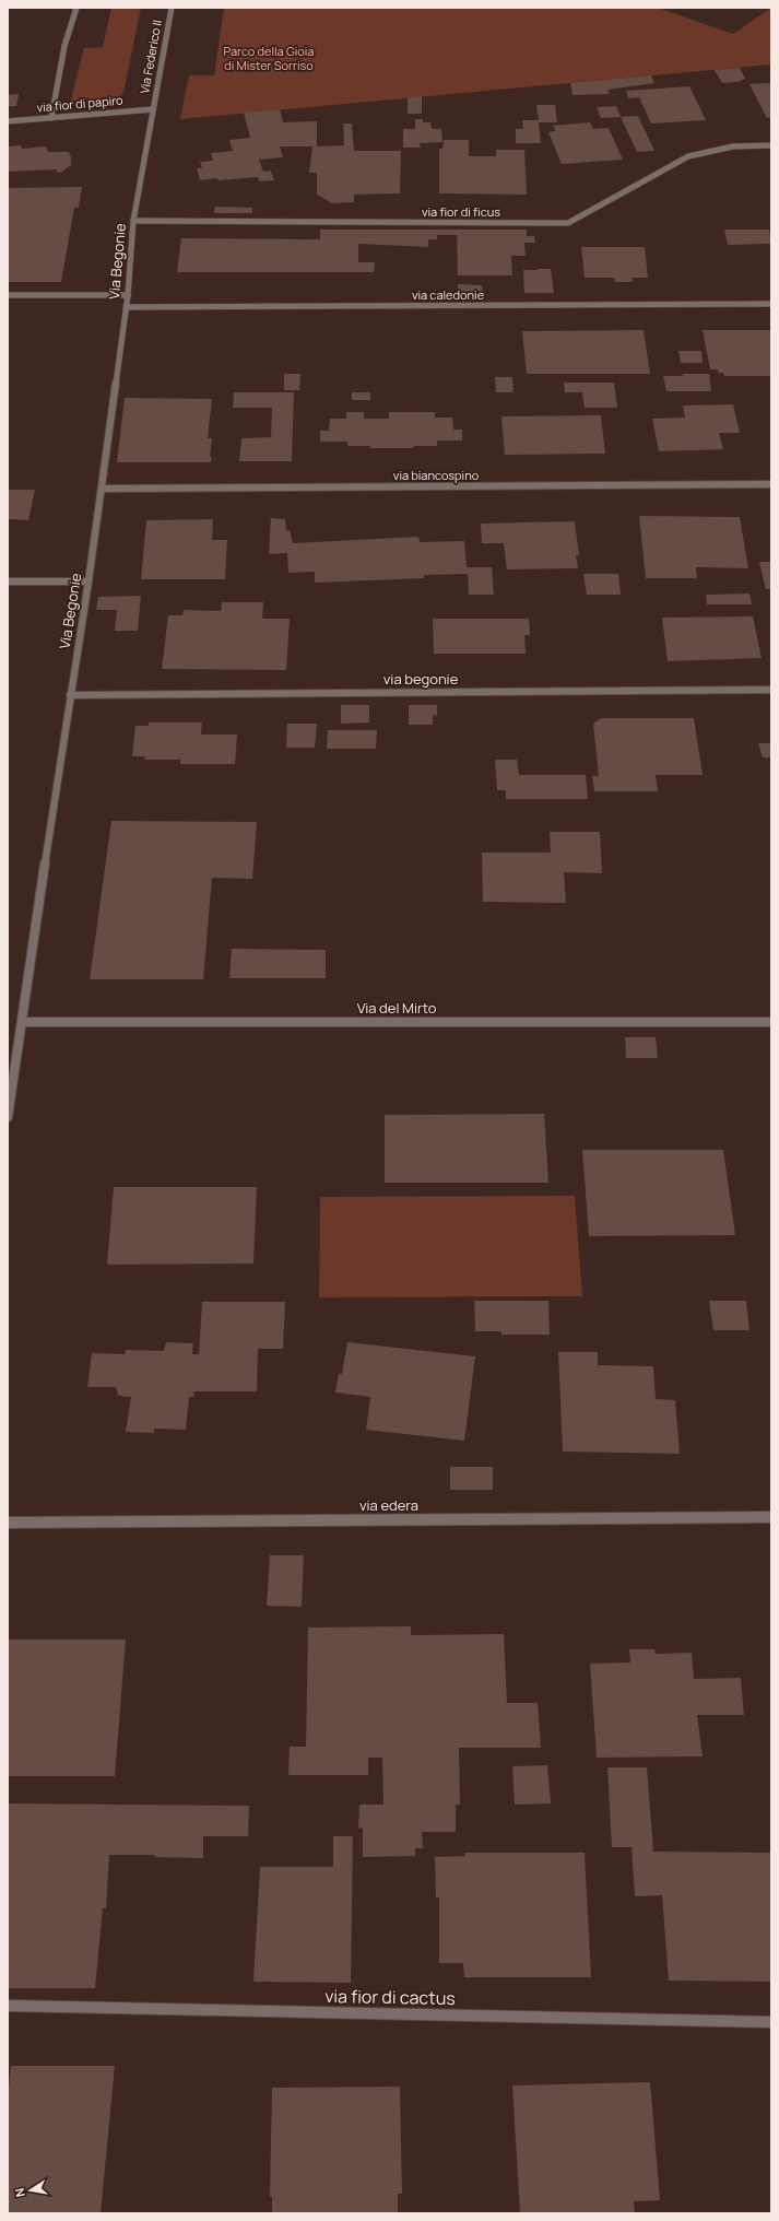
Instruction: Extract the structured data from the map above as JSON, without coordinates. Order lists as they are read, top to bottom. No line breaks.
{"streets":{"street":["Via Federico II","via fior di papiro","via fior di ficus","Via Begonie","via caledonie","via biancospino","via begonie","Via del Mirto","via edera","via fior di cactus"]},"crossings":[["Via Federico II","via fior di papiro"],["Via Federico II","Via Begonie"],["via fior di papiro","Via Begonie"],["via fior di ficus","Via Begonie"],["Via Begonie","via caledonie"],["Via Begonie","via biancospino"],["Via Begonie","via begonie"],["Via Begonie","Via del Mirto"]],"parks":["Parco della Gioia di Mister Sorriso"],"north":"left"}
